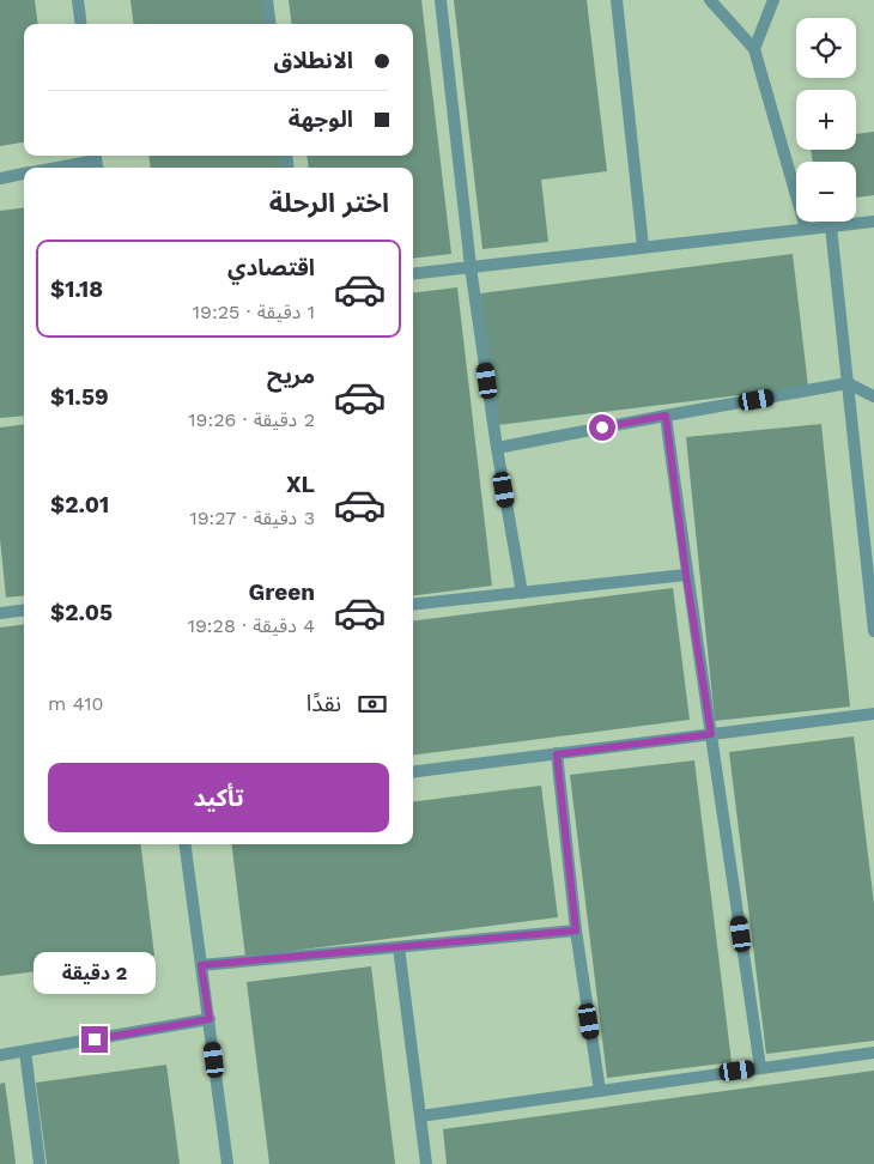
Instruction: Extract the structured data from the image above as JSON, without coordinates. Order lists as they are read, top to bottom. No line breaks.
{"page":{"map_buttons":["+","−"],"banner":["الانطلاق","الوجهة"],"heading":"اختر الرحلة","list":[{"name":"اقتصادي","note":"1 دقيقة · 19:25","value":"$1.18"},{"name":"مريح","note":"2 دقيقة · 19:26","value":"$1.59"},{"name":"XL","note":"3 دقيقة · 19:27","value":"$2.01"},{"name":"Green","note":"4 دقيقة · 19:28","value":"$2.05"}],"pay":["نقدًا","410 m"],"buttons":"تأكيد","bubble":"2 دقيقة"}}
